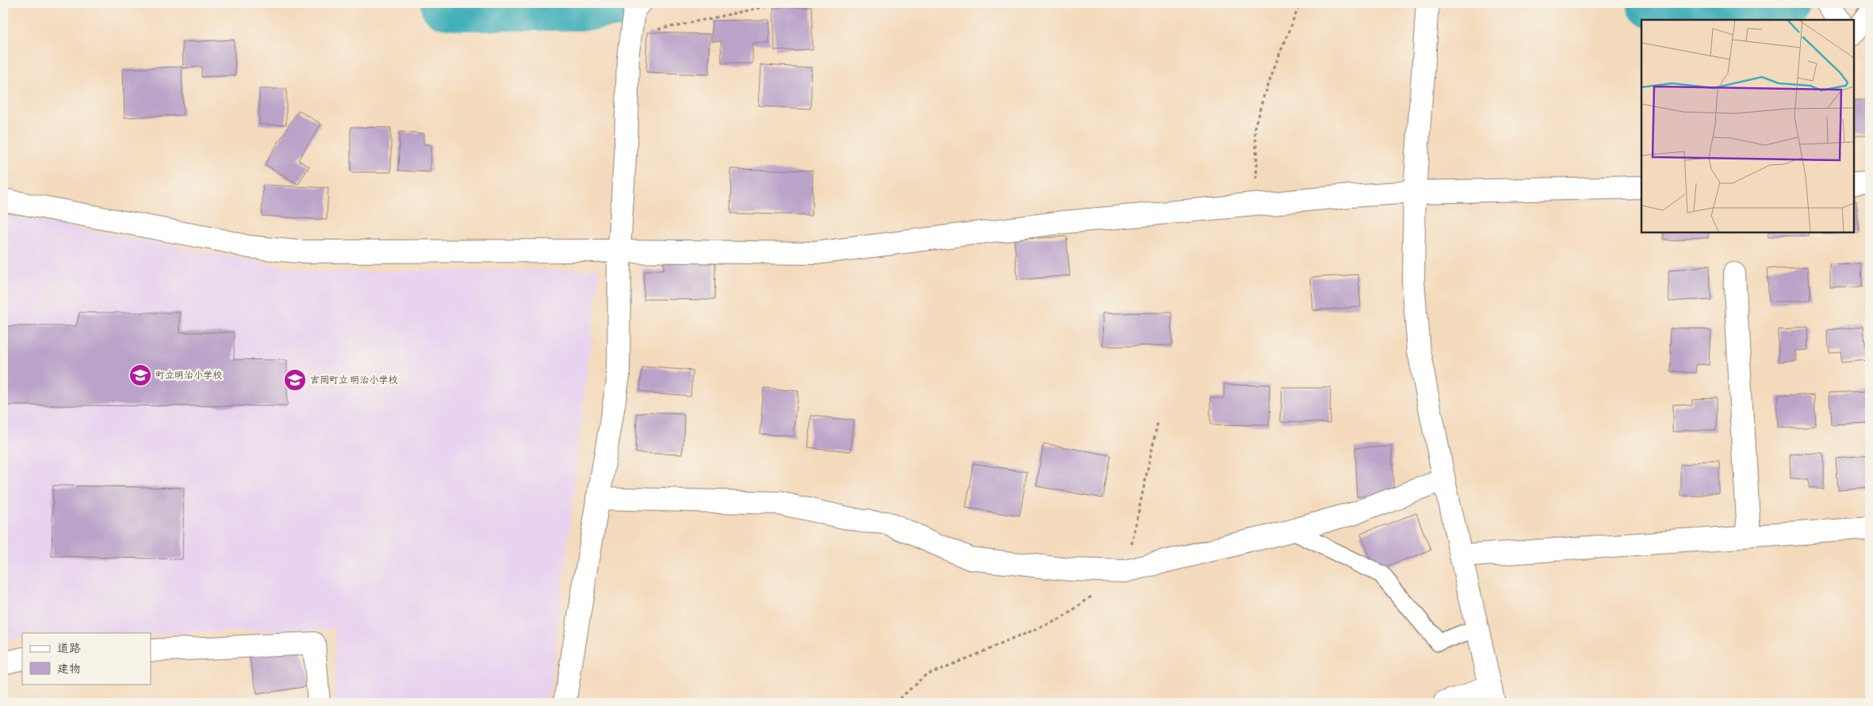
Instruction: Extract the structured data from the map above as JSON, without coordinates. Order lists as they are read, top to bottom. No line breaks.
{"places":{"school or university":["町立明治小学校","吉岡町立 明治小学校"]},"legend":["道路","建物"]}
